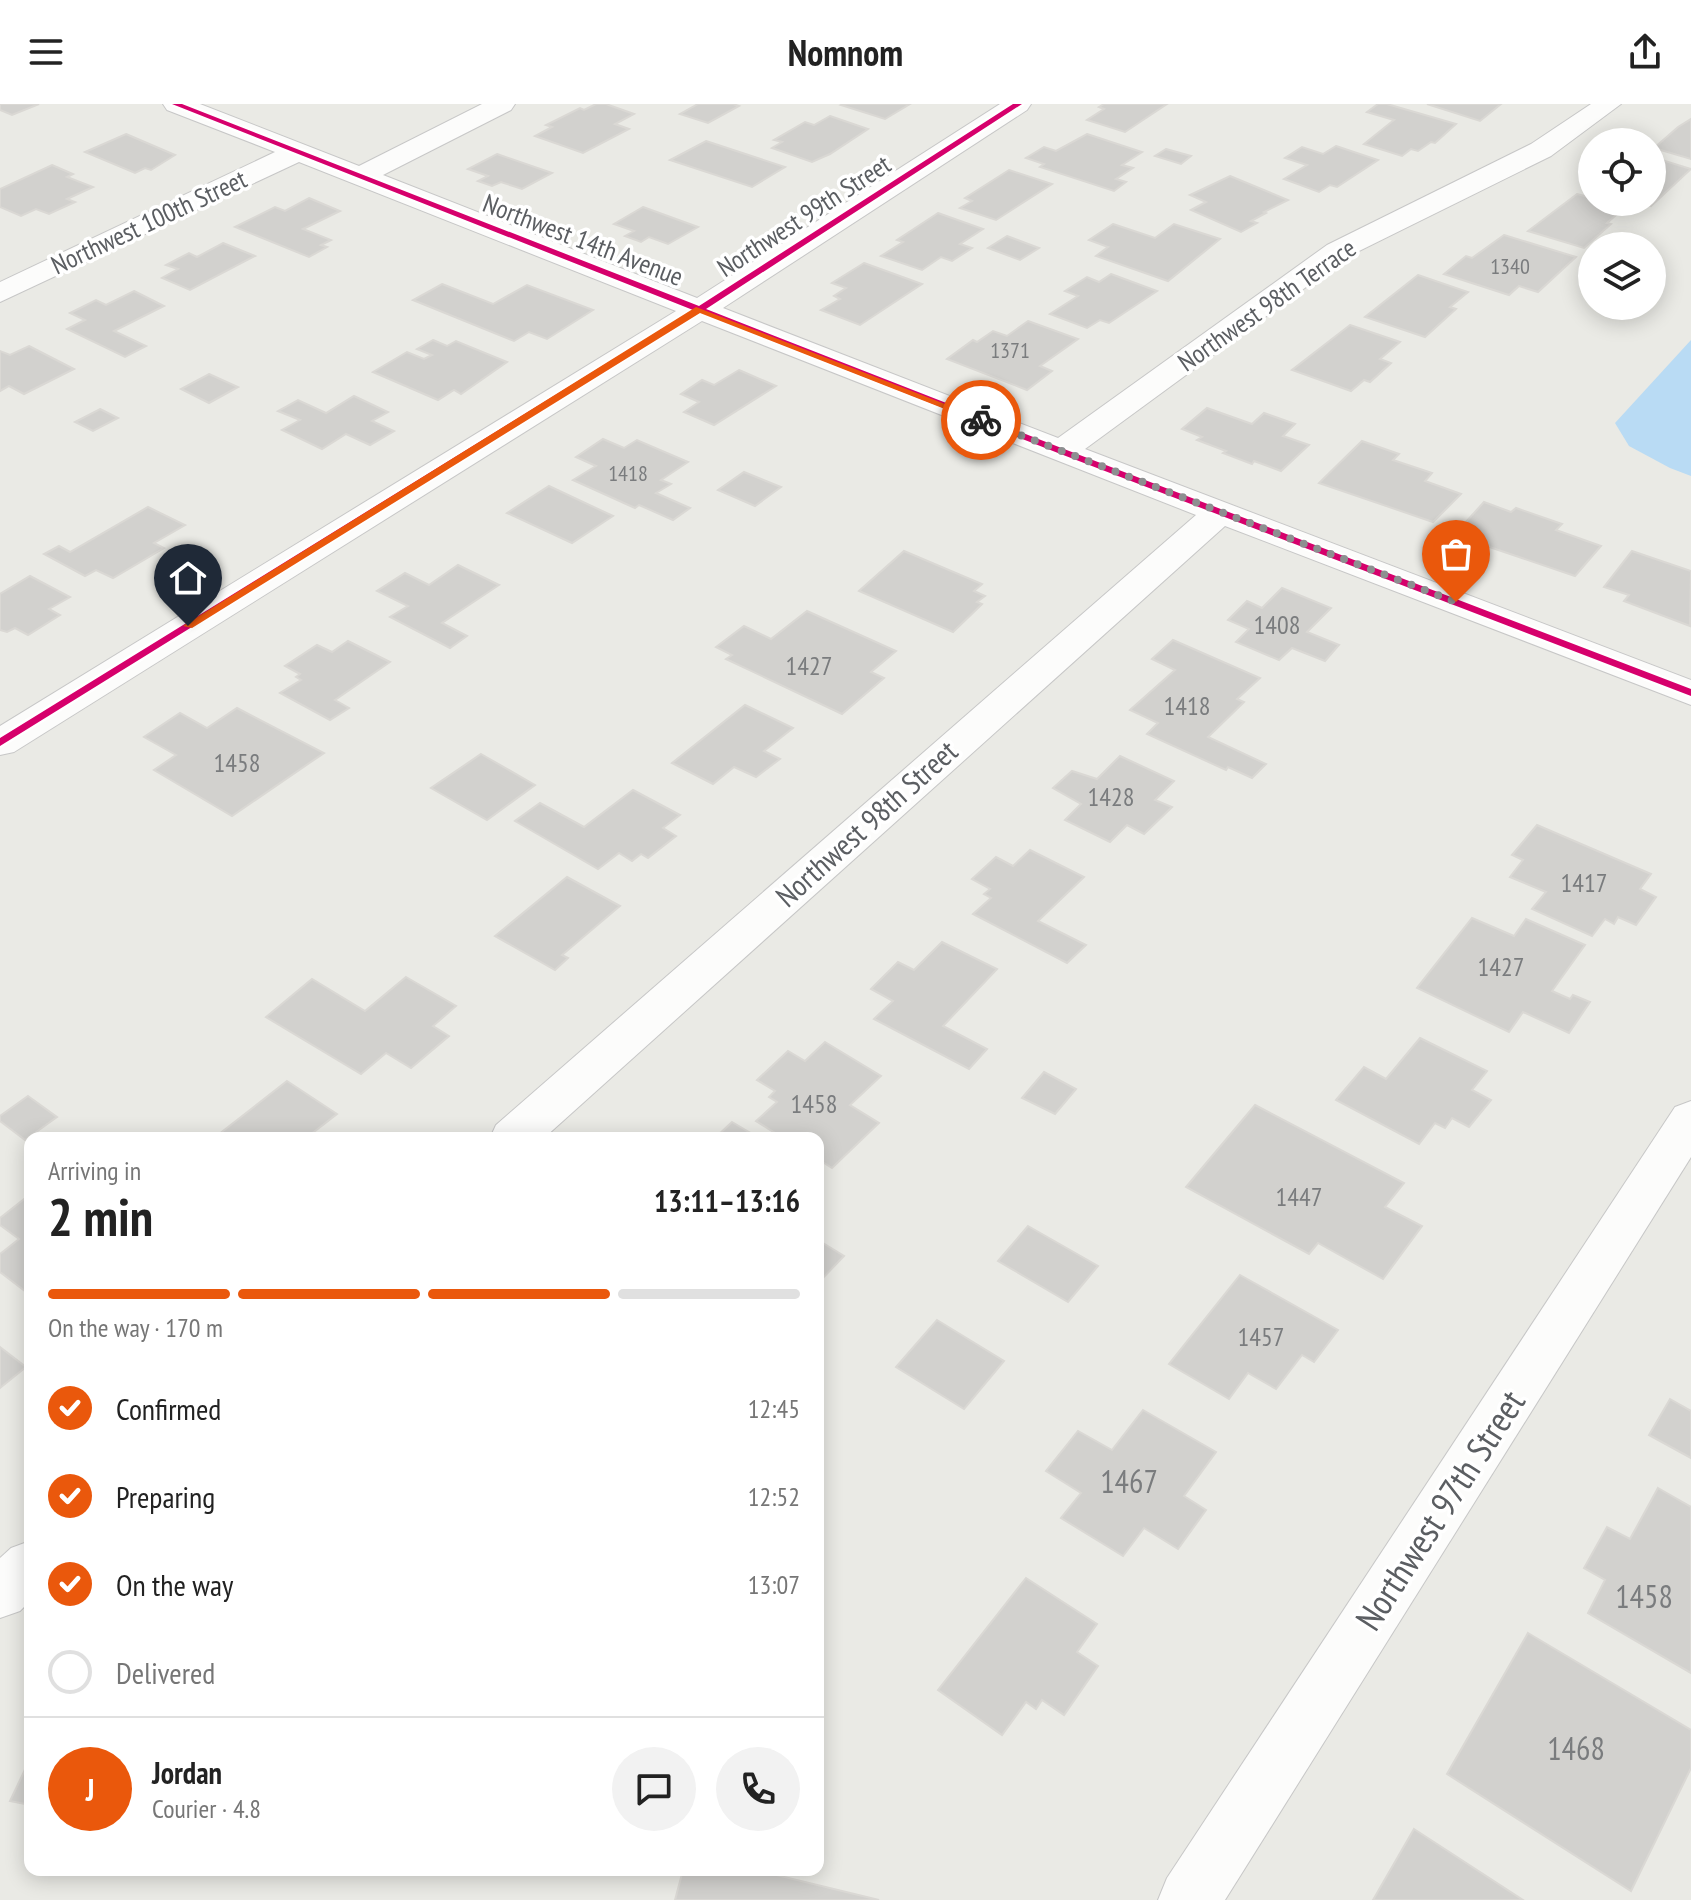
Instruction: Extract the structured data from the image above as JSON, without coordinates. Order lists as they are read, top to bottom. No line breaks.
{"streets":{"street":["Northwest 99th Street","Northwest 100th Street","Northwest 14th Avenue","Northwest 98th Terrace","Northwest 98th Street","Northwest 97th Street"]},"crossings":[["Northwest 99th Street","Northwest 14th Avenue"],["Northwest 100th Street","Northwest 14th Avenue"],["Northwest 14th Avenue","Northwest 98th Terrace"],["Northwest 14th Avenue","Northwest 98th Street"]],"house_numbers":["1340","1371","1418","1408","1427","1418","1458","1428","1417","1427","1458","1447","1457","1467","1458","1468"],"page":{"header":"Nomnom","heading":["2 min","Arriving in","13:11–13:16"],"panel":["Jordan","Courier · 4.8"],"bar":"On the way · 170 m","list":[["Confirmed","12:45"],["Preparing","12:52"],["On the way","13:07"],"Delivered"],"round":"J"}}
